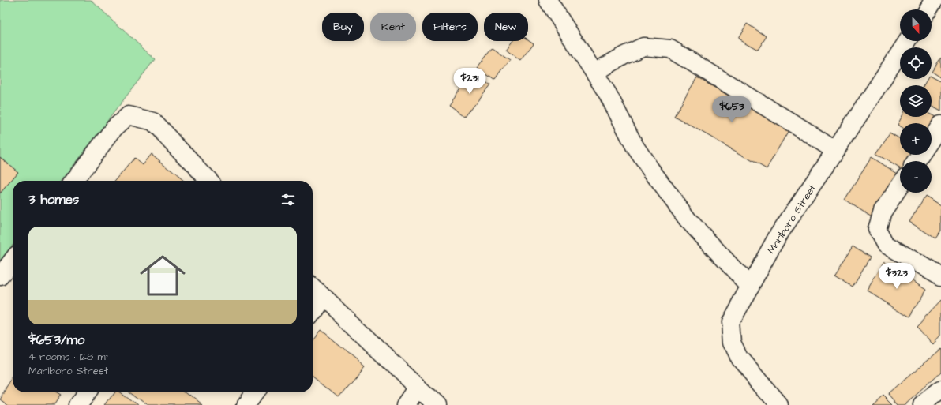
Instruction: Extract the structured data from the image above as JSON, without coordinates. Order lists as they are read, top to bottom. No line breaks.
{"streets":{"street":["Marlboro Street"]},"north":"bottom","page":{"map_buttons":["+","−"],"chip":["Buy","Rent","Filters","New"],"price":["$231","$653","$323"],"heading":"3 homes","list":[{"name":"$653/mo","note":"4 rooms · 128 m² · Marlboro Street"}]}}
